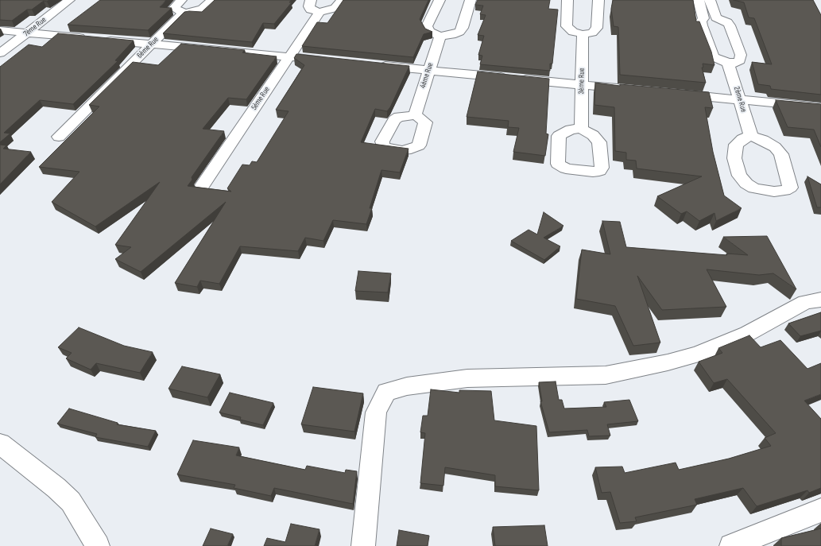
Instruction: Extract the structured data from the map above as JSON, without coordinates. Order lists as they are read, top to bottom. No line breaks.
{"streets":{"street":["7ème Rue","6ème Rue","4ème Rue","3ème Rue","5ème Rue","2ème Rue"]}}
